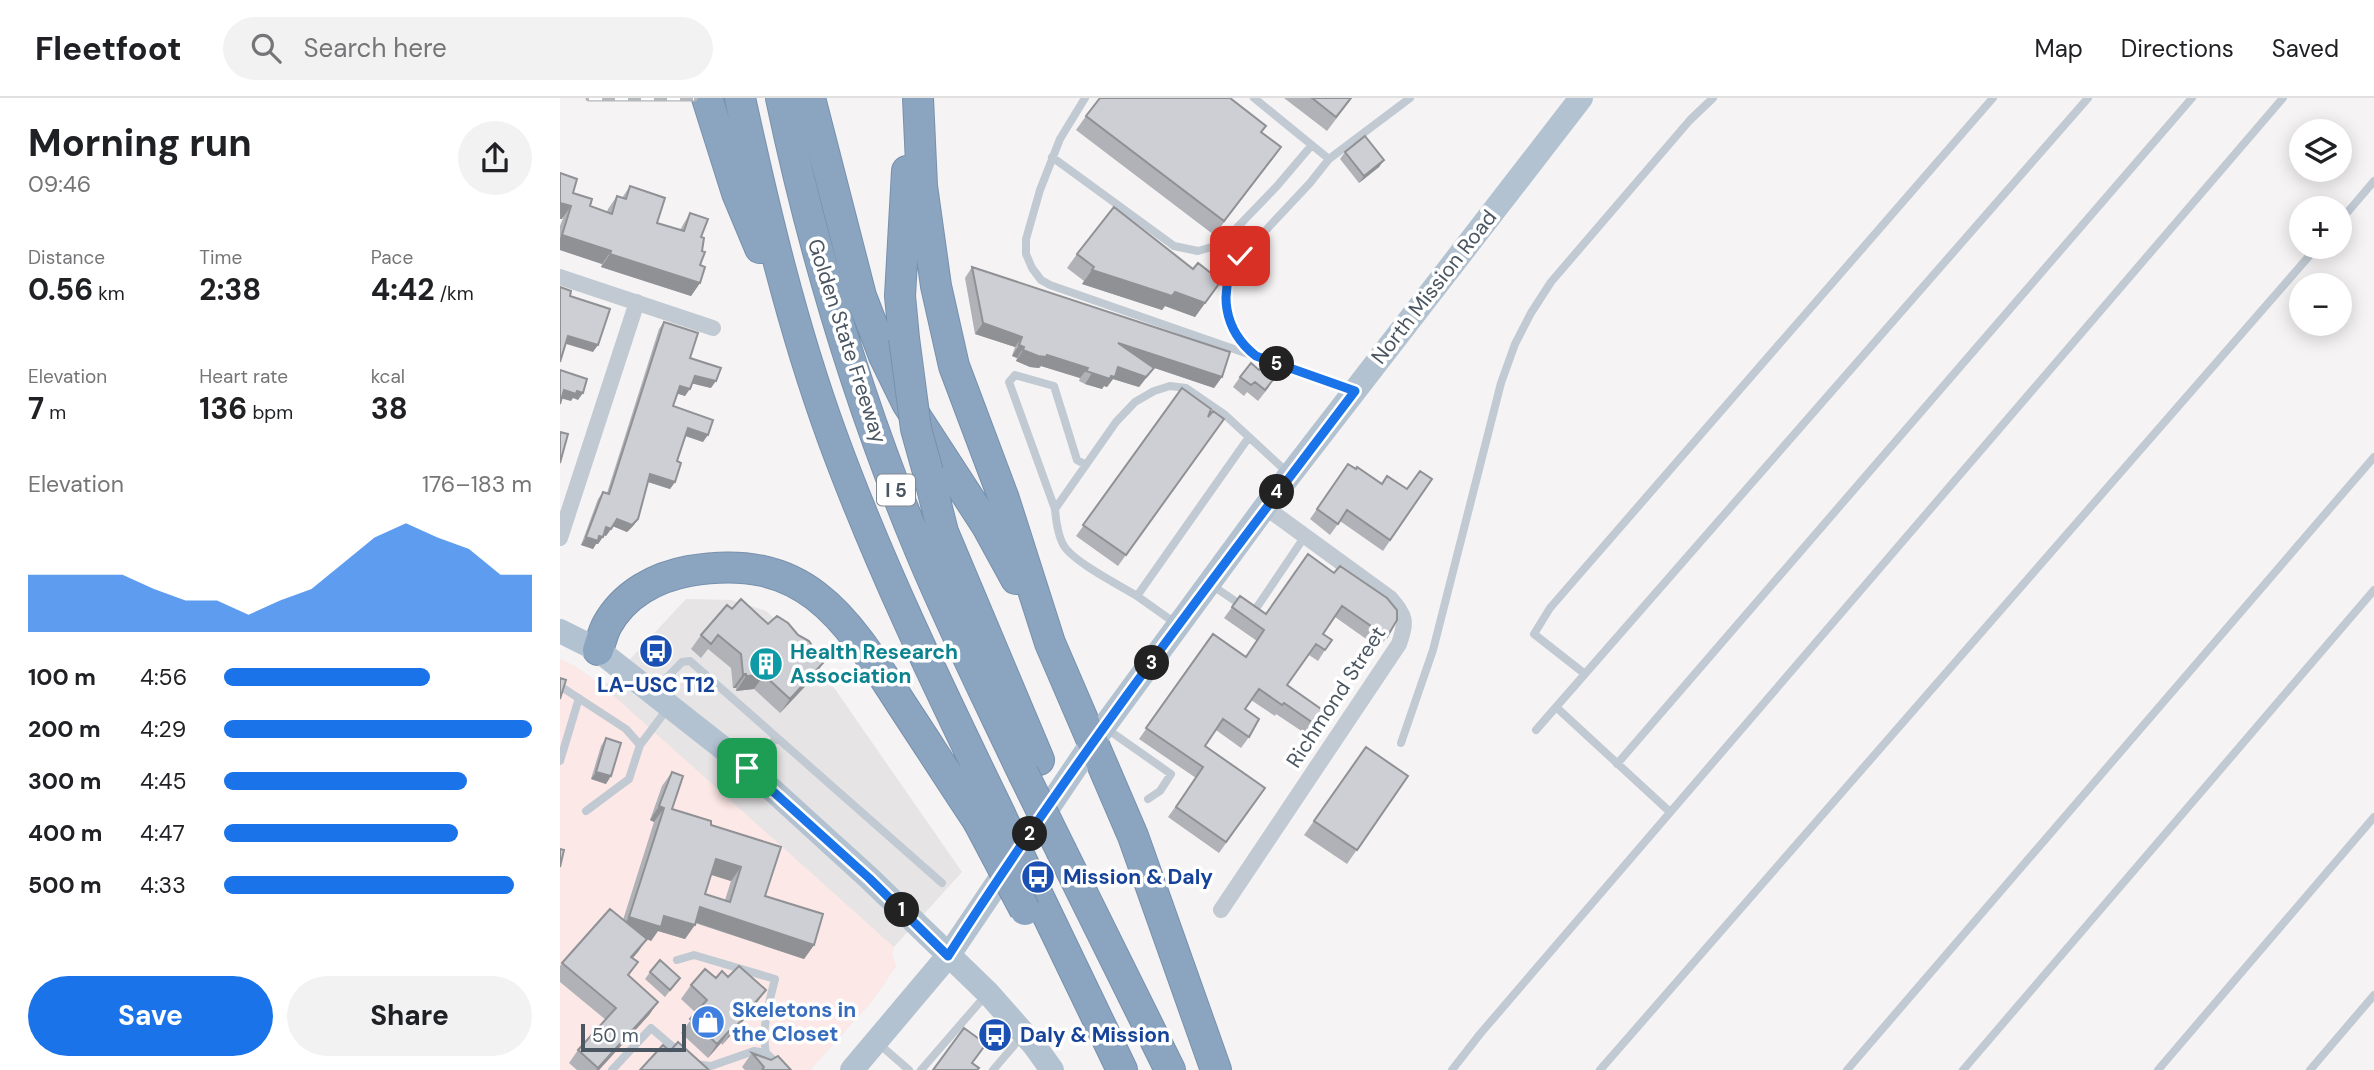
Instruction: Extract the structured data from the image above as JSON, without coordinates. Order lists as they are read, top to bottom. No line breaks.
{"streets":{"highway":["Golden State Freeway","I 5"],"main road":["North Mission Road"],"street":["Richmond Street"]},"crossings":[["North Mission Road","Richmond Street"]],"places":{"bus stop":["LA-USC T12","Mission & Daly","Daly & Mission"],"building":["Health Research Association"],"shop":["Skeletons in the Closet"]},"scale_bar":"50 m","page":{"header":"Fleetfoot","search":"Search here","nav":["Map","Directions","Saved"],"heading":["Morning run","09:46"],"map_buttons":["+","−"],"stats":[["Distance","0.56 km"],["Time","2:38"],["Pace","4:42 /km"],["Elevation","7 m"],["Heart rate","136 bpm"],["kcal","38"]],"pins":["5","4","3","2","1"],"chart":["Elevation","176–183 m"],"list":[{"name":"100 m","note":"4:56"},{"name":"200 m","note":"4:29"},{"name":"300 m","note":"4:45"},{"name":"400 m","note":"4:47"},{"name":"500 m","note":"4:33"}],"buttons":["Save","Share"],"scale":"50 m"}}
